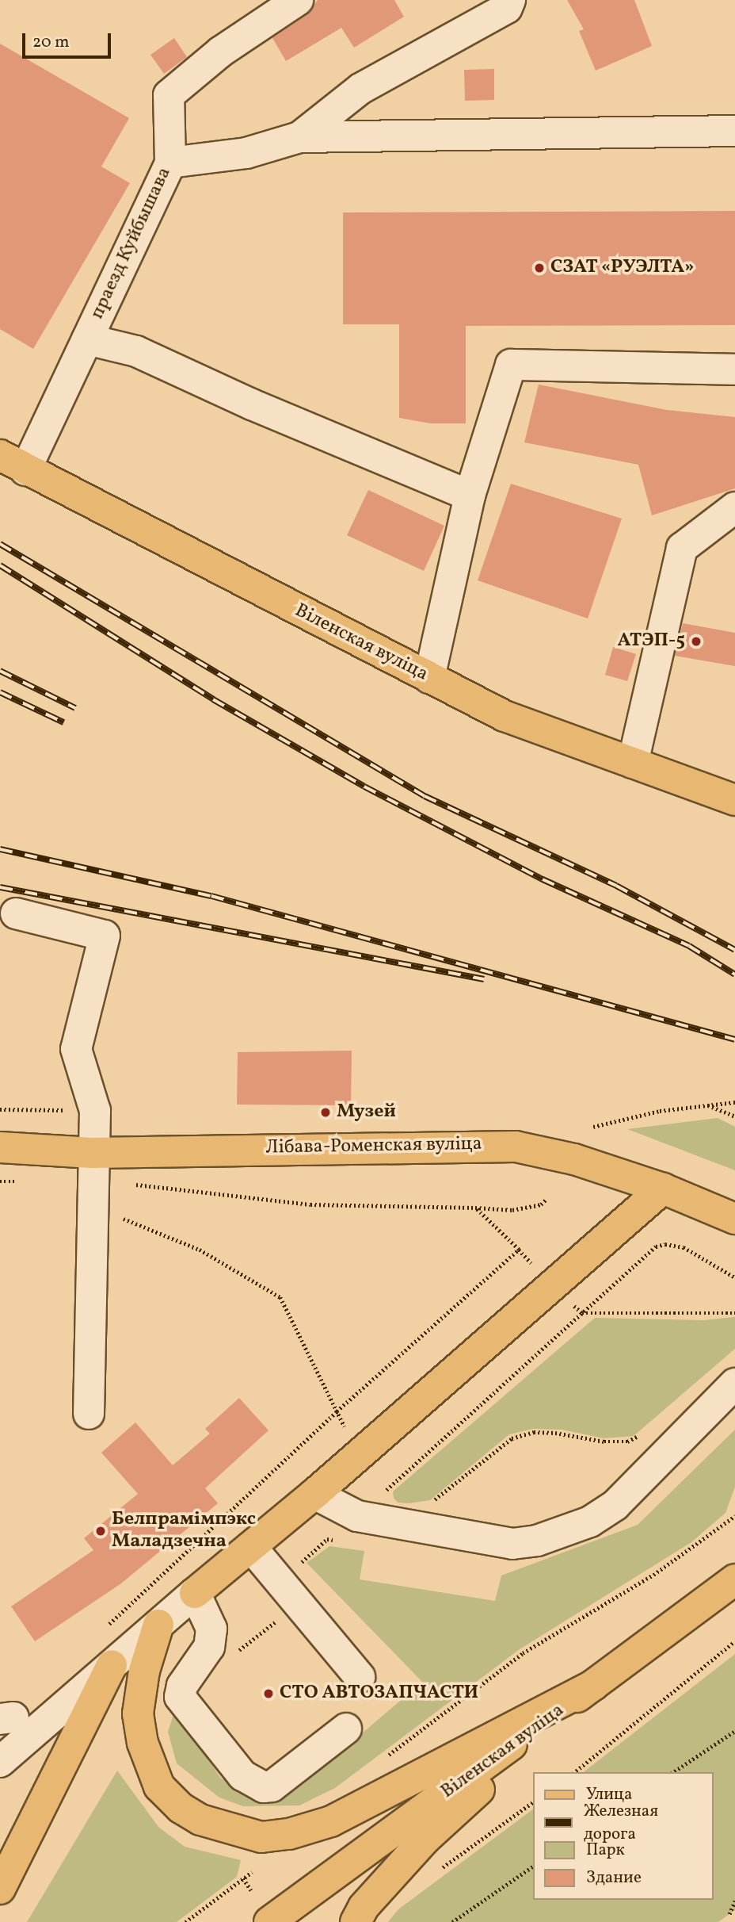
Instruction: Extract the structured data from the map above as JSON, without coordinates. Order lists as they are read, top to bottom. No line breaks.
{"streets":{"main road":["Віленская вуліца","Лібава-Роменская вуліца"],"street":["праезд Куйбышава"]},"crossings":[["праезд Куйбышава","Віленская вуліца"]],"places":["СЗАТ «РУЭЛТА»","АТЭП-5","Музей","Белпрамімпэкс Маладзечна","СТО АВТОЗАПЧАСТИ"],"legend":["Улица","Железная дорога","Парк","Здание"],"scale_bar":"20 m"}
